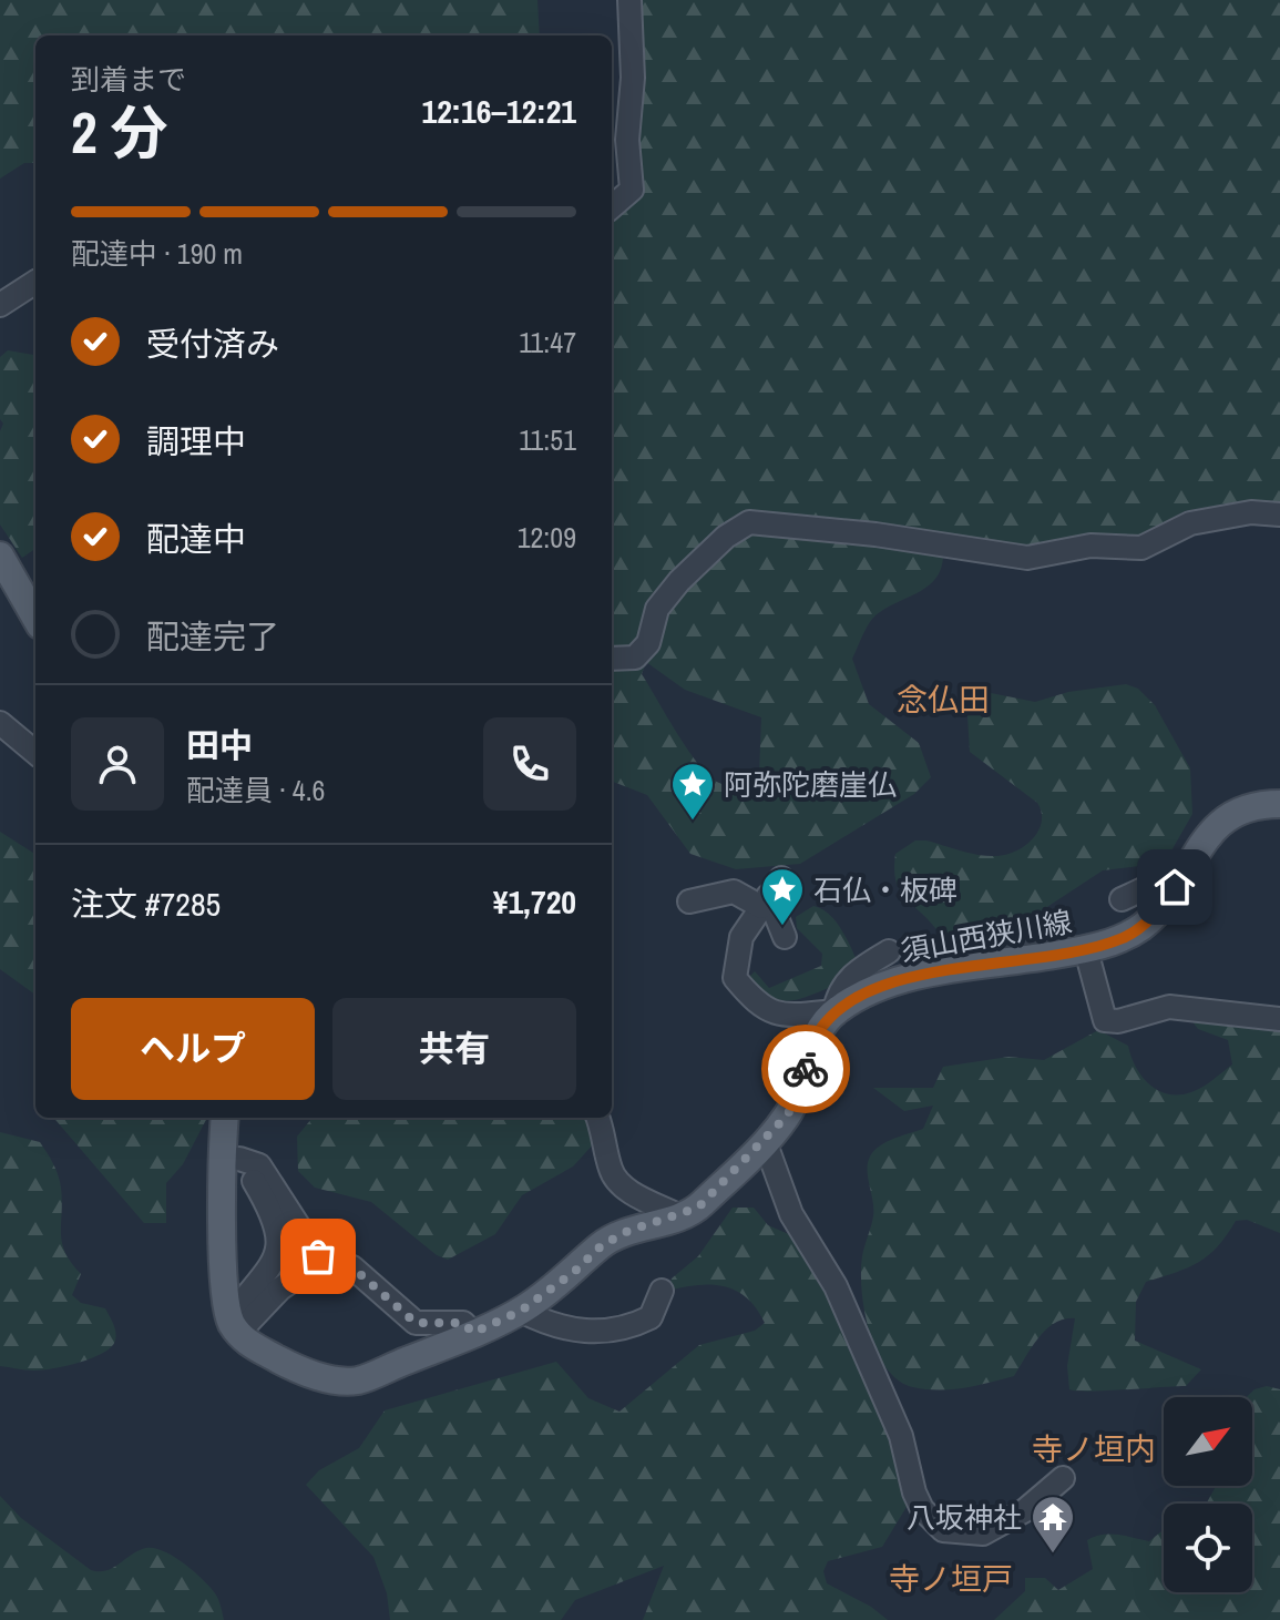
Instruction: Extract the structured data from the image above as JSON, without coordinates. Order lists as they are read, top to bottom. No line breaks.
{"streets":{"main road":["須山西狭川線"]},"districts":["念仏田","寺ノ垣内","寺ノ垣戸"],"places":{"place":["阿弥陀磨崖仏","石仏・板碑"],"temple":["八坂神社"]},"north":"top right","page":{"heading":["2 分","到着まで","12:16–12:21"],"panel":["田中","配達員 · 4.6","注文 #7285","¥1,720"],"bar":"配達中 · 190 m","list":[["受付済み","11:47"],["調理中","11:51"],["配達中","12:09"],"配達完了"],"buttons":["ヘルプ","共有"]}}
